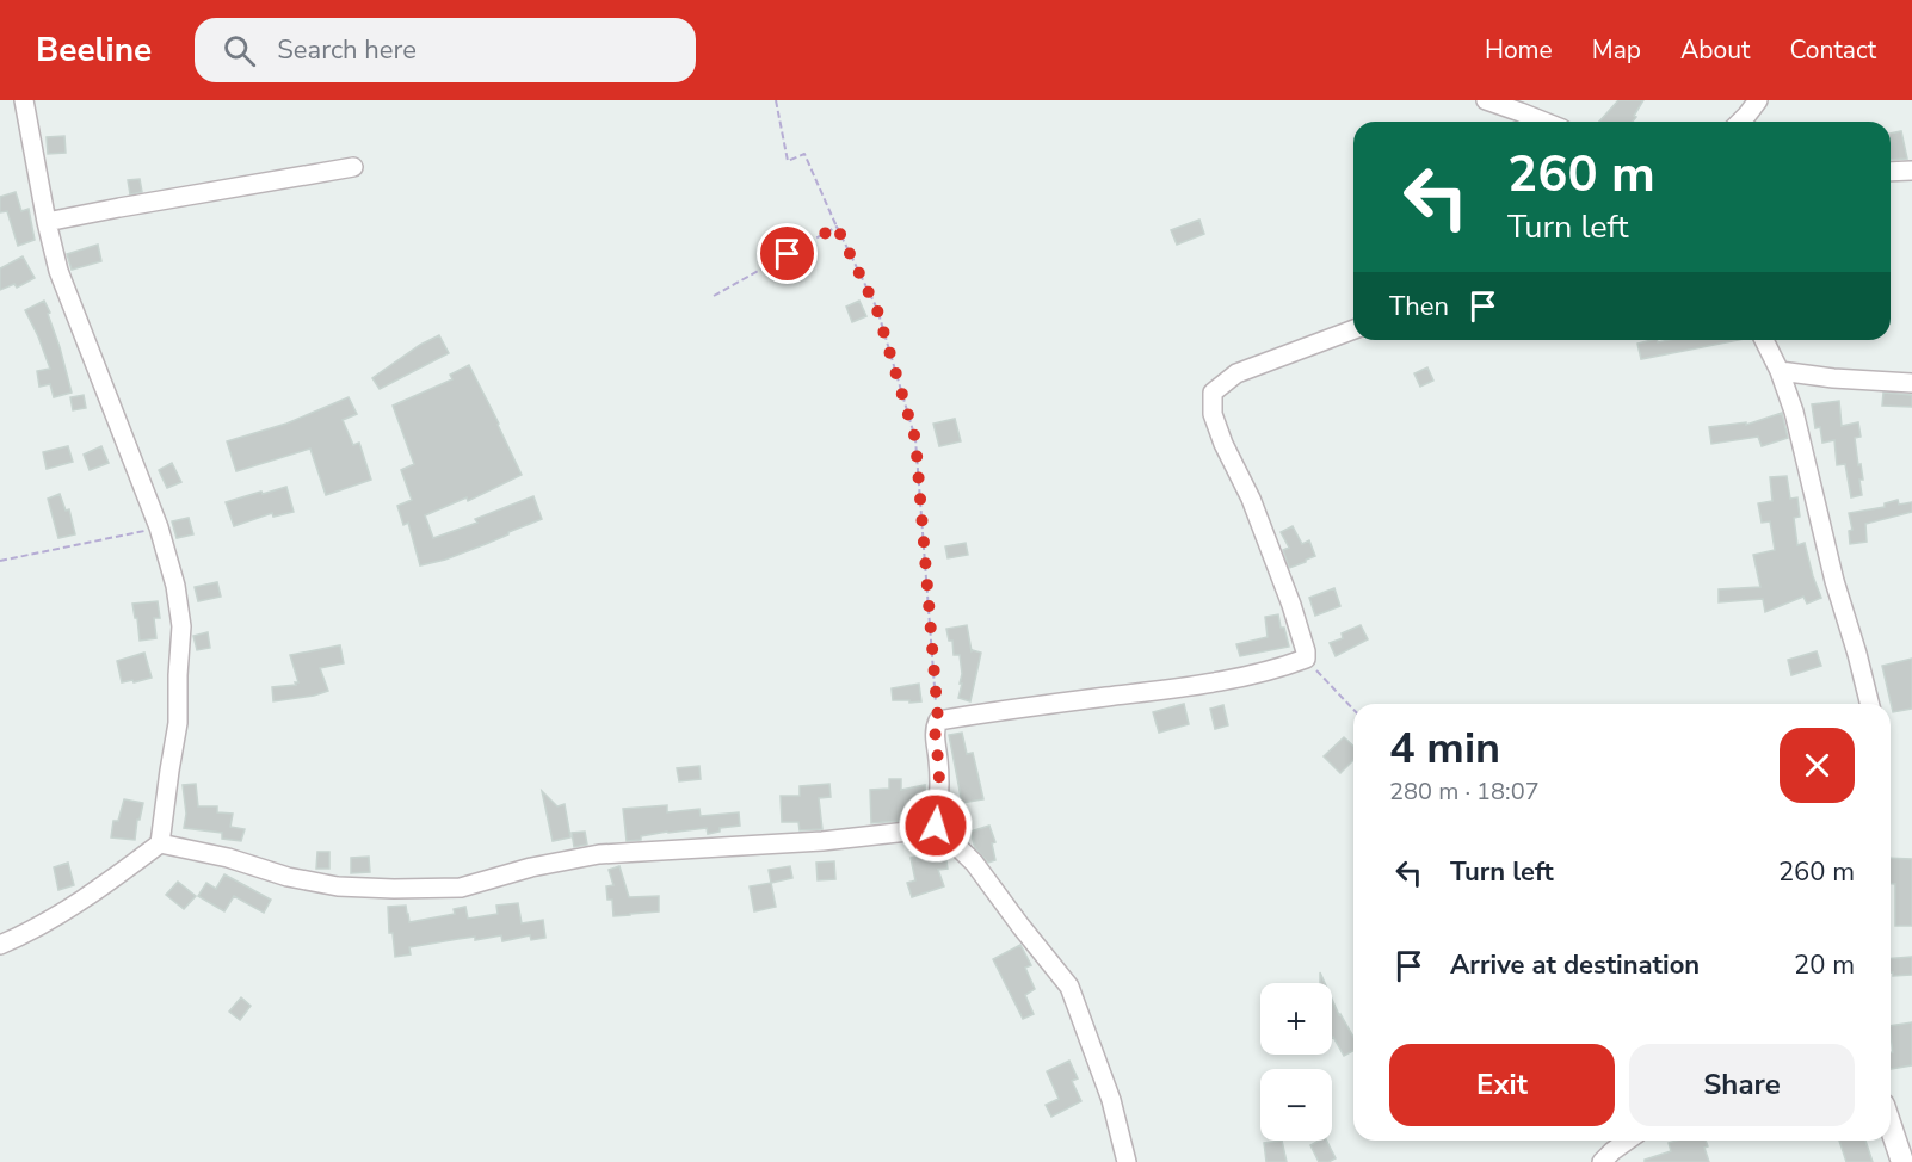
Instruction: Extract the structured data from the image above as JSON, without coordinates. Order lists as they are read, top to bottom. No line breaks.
{"page":{"header":"Beeline","search":"Search here","nav":["Home","Map","About","Contact"],"turn":["260 m","Turn left"],"then":"Then","heading":["4 min","280 m · 18:07"],"list":[{"name":"Turn left","value":"260 m"},{"name":"Arrive at destination","value":"20 m"}],"map_buttons":["+","−"],"buttons":["Exit","Share"]}}
